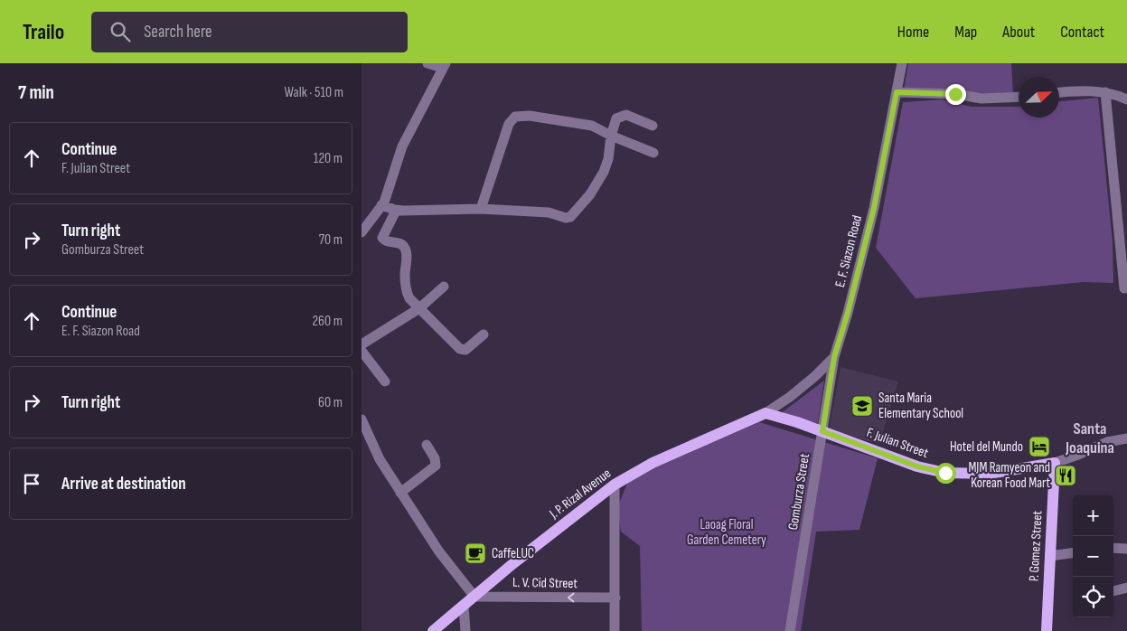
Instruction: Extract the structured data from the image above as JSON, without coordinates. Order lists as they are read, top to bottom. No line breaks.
{"streets":{"main road":["F. Julian Street","J. P. Rizal Avenue","P. Gomez Street"],"street":["E. F. Siazon Road","Gomburza Street","L. V. Cid Street"]},"crossings":[["E. F. Siazon Road","Gomburza Street"],["F. Julian Street","Gomburza Street"],["F. Julian Street","J. P. Rizal Avenue"],["F. Julian Street","P. Gomez Street"],["J. P. Rizal Avenue","L. V. Cid Street"]],"one_way":["L. V. Cid Street"],"districts":["Santa Joaquina"],"parks":["Laoag Floral Garden Cemetery"],"places":{"school or university":["Santa Maria Elementary School"],"hotel":["Hotel del Mundo"],"restaurant":["MJM Ramyeon and Korean Food Mart"],"cafe":["CaffeLUC"]},"north":"top right","page":{"header":"Trailo","search":"Search here","nav":["Home","Map","About","Contact"],"heading":["7 min","Walk · 510 m"],"list":[["Continue","F. Julian Street","120 m"],["Turn right","Gomburza Street","70 m"],["Continue","E. F. Siazon Road","260 m"],["Turn right","60 m"],"Arrive at destination"],"map_buttons":["+","−"]}}
